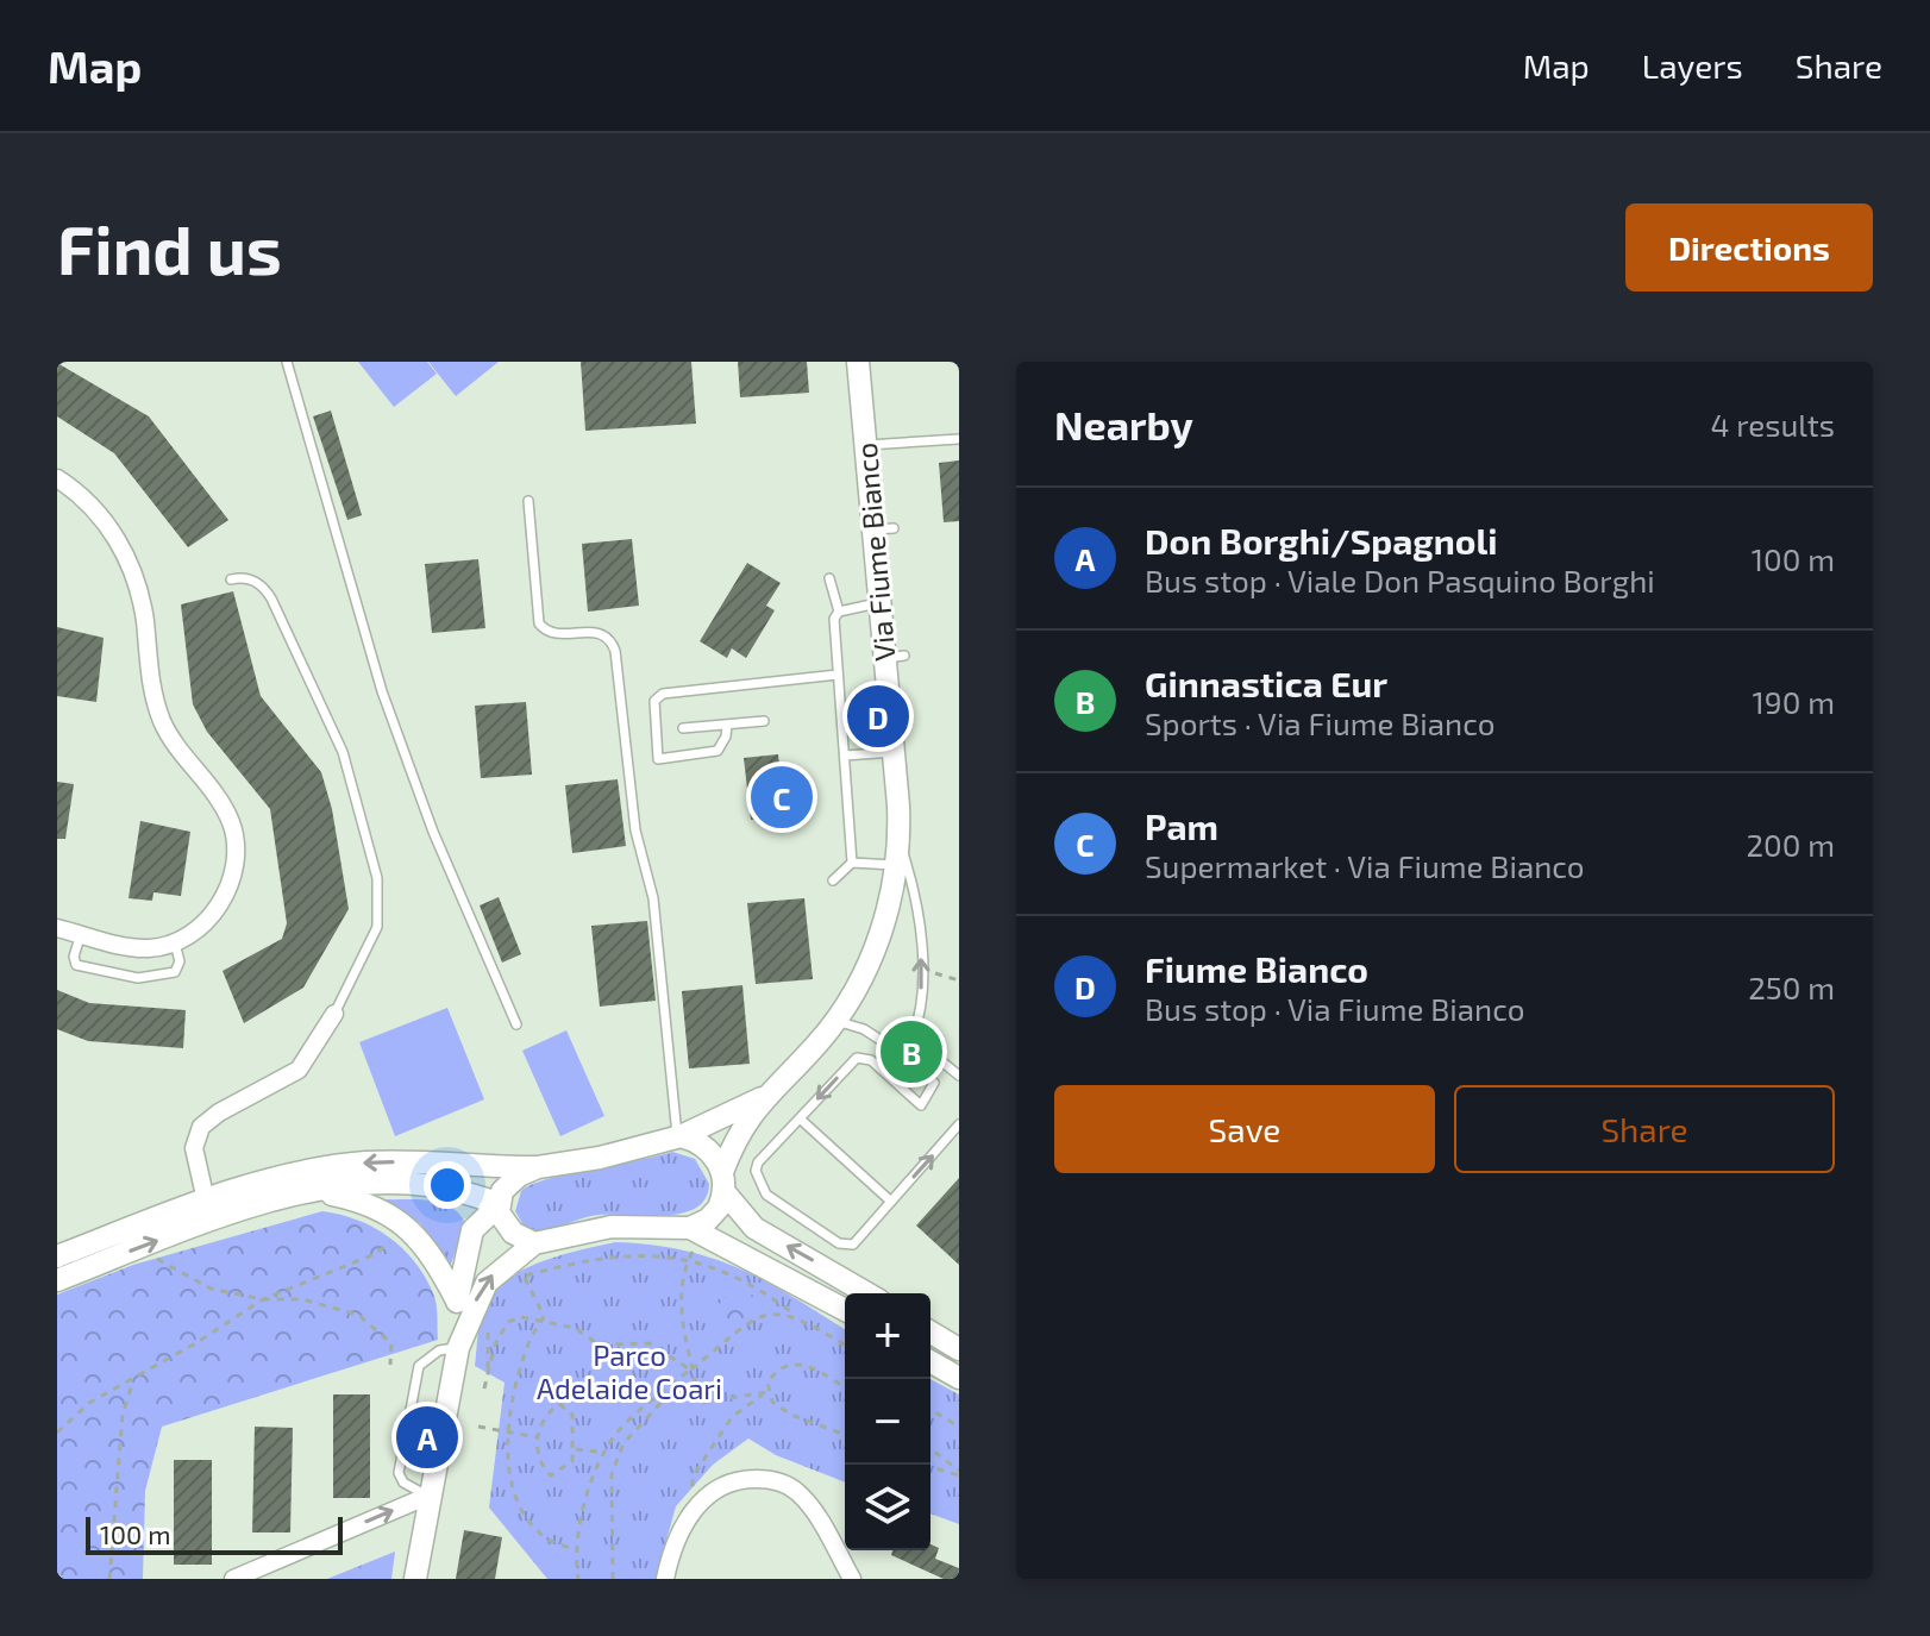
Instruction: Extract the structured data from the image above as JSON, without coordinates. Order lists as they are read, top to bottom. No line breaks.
{"streets":{"street":["Via Fiume Bianco"]},"parks":["Parco Adelaide Coari"],"scale_bar":"100 m","page":{"header":"Map","nav":["Map","Layers","Share"],"buttons":["Directions",["Save","Share"]],"title":"Find us","heading":["Nearby","4 results"],"list":[{"mark":"A","name":"Don Borghi/Spagnoli","note":"Bus stop · Viale Don Pasquino Borghi","value":"100 m"},{"mark":"B","name":"Ginnastica Eur","note":"Sports · Via Fiume Bianco","value":"190 m"},{"mark":"C","name":"Pam","note":"Supermarket · Via Fiume Bianco","value":"200 m"},{"mark":"D","name":"Fiume Bianco","note":"Bus stop · Via Fiume Bianco","value":"250 m"}],"pins":["D","C","B","A"],"map_buttons":["+","−"],"scale":"100 m"}}
